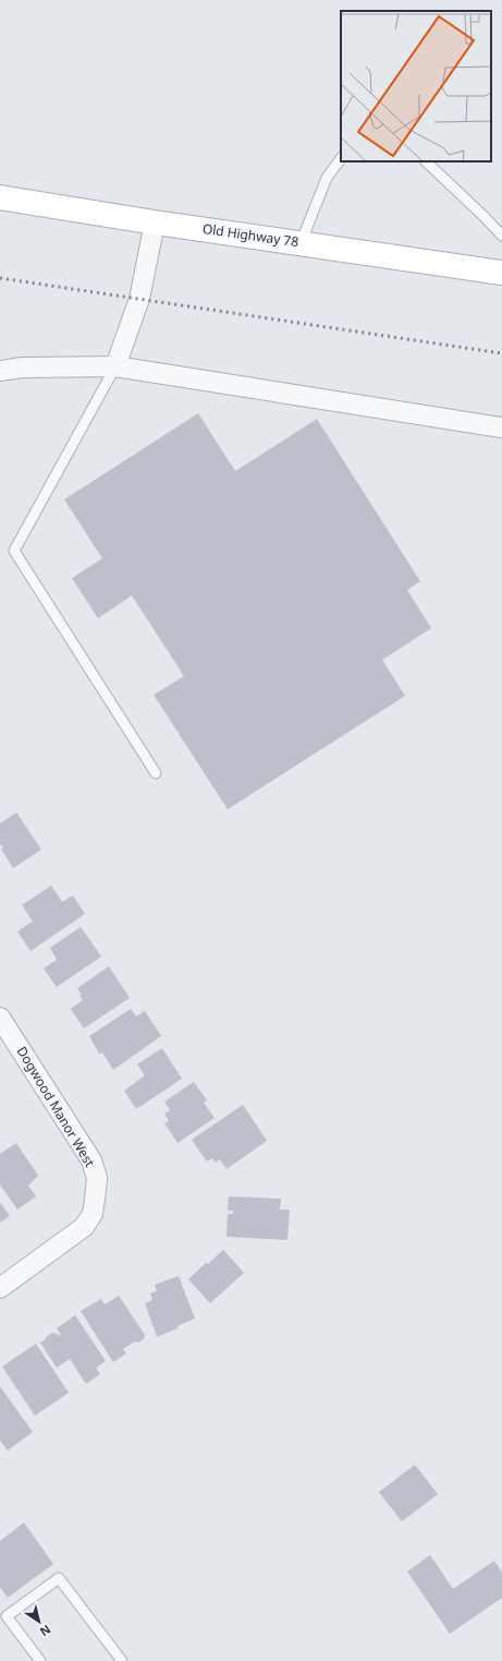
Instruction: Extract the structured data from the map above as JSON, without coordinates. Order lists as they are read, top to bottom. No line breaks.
{"streets":{"main road":["Old Highway 78"],"street":["Dogwood Manor West"]},"north":"bottom right"}
